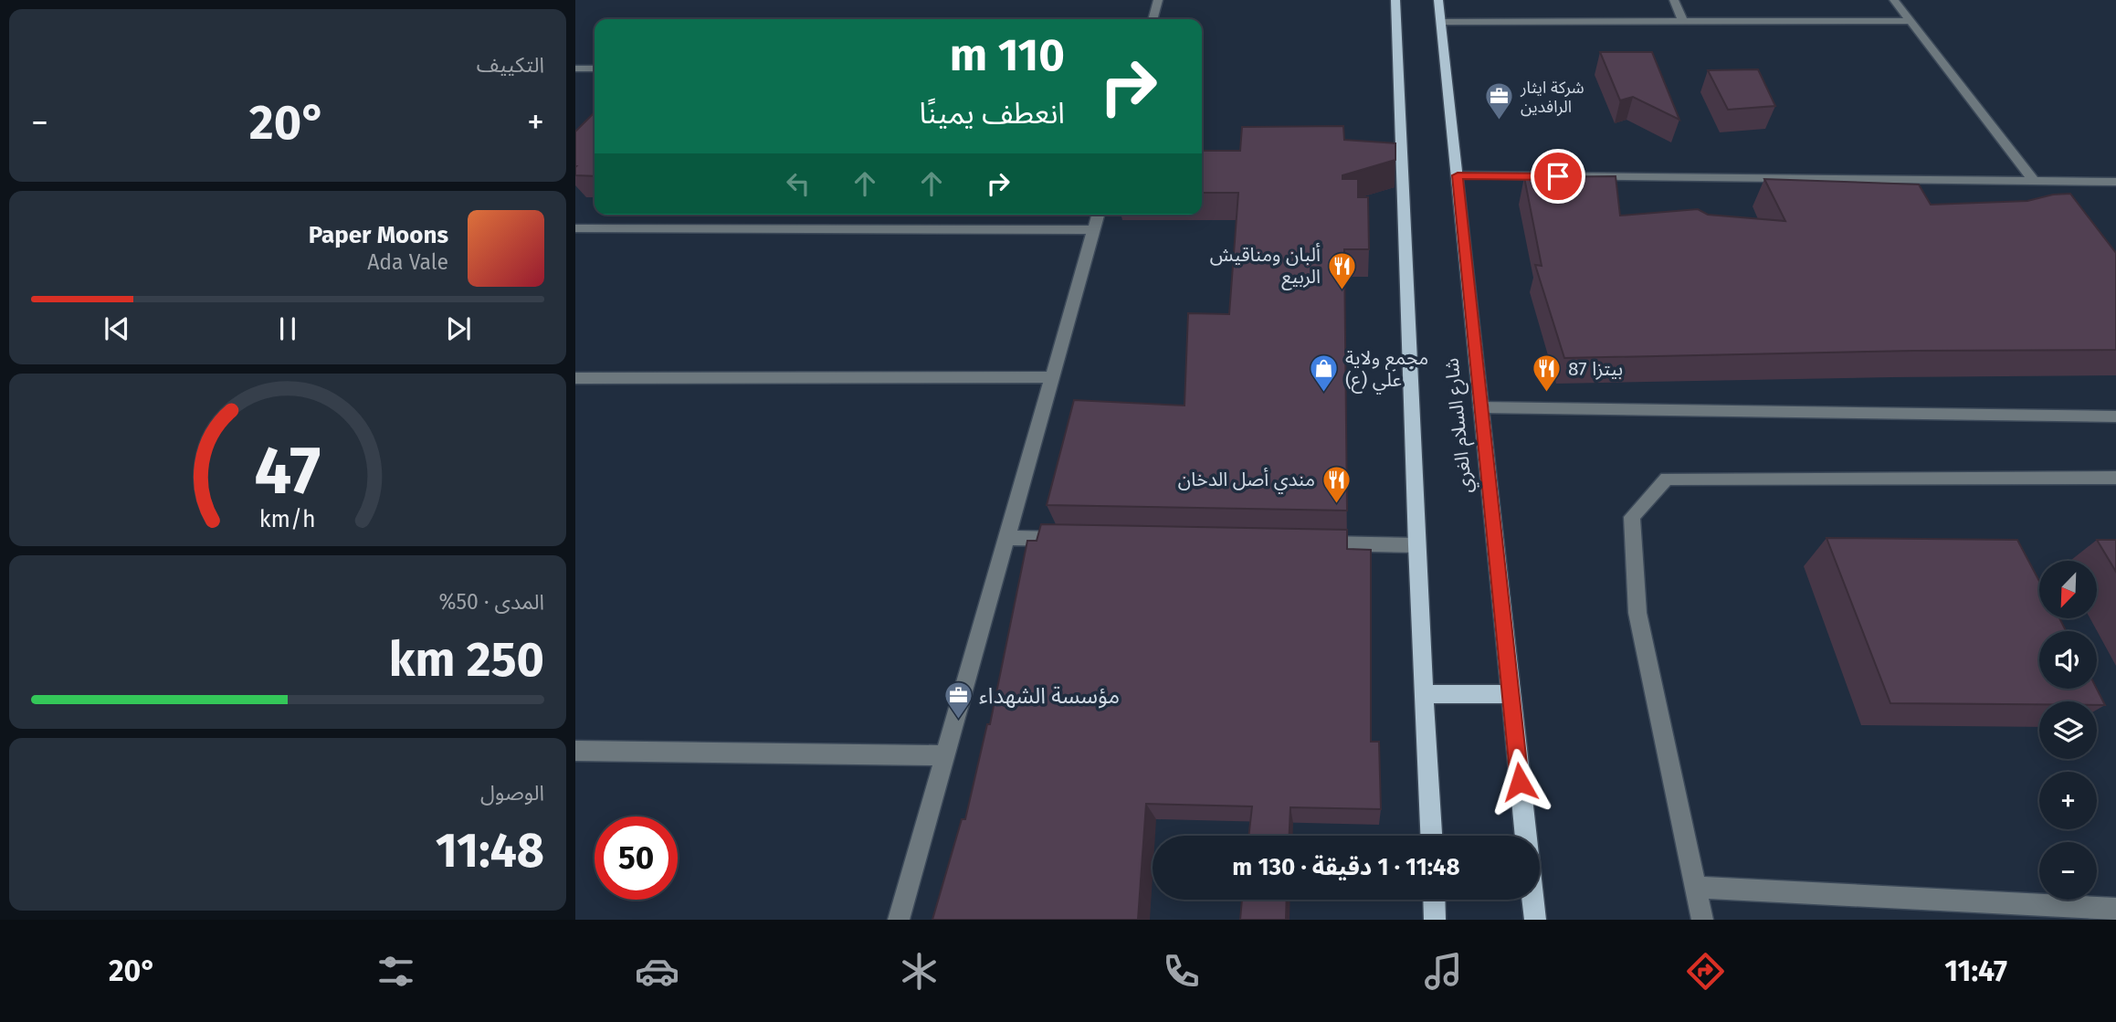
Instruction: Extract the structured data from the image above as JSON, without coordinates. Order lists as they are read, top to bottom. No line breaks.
{"streets":{"main road":["شارع السلام الغري"]},"places":{"office":["شركة ايثار الرافدين","مؤسسة الشهداء"],"restaurant":["ألبان ومناقيش الربيع","بيتزا 87","مندي أصل الدخان"],"shop":["مجمع ولاية علي (ع)"]},"north":"bottom left","page":{"tile":["التكييف",["المدى · 50%","250 km"],["الوصول","11:48"]],"turn":["110 m","انعطف يمينًا"],"heat":["−","20°","+"],"song":["Paper Moons","Ada Vale"],"map_buttons":["+","−"],"limit":"50","trip":"11:48 · 1 دقيقة · 130 m","tabs":["11:47","20°"],"gauge":["47","km/h"]}}
